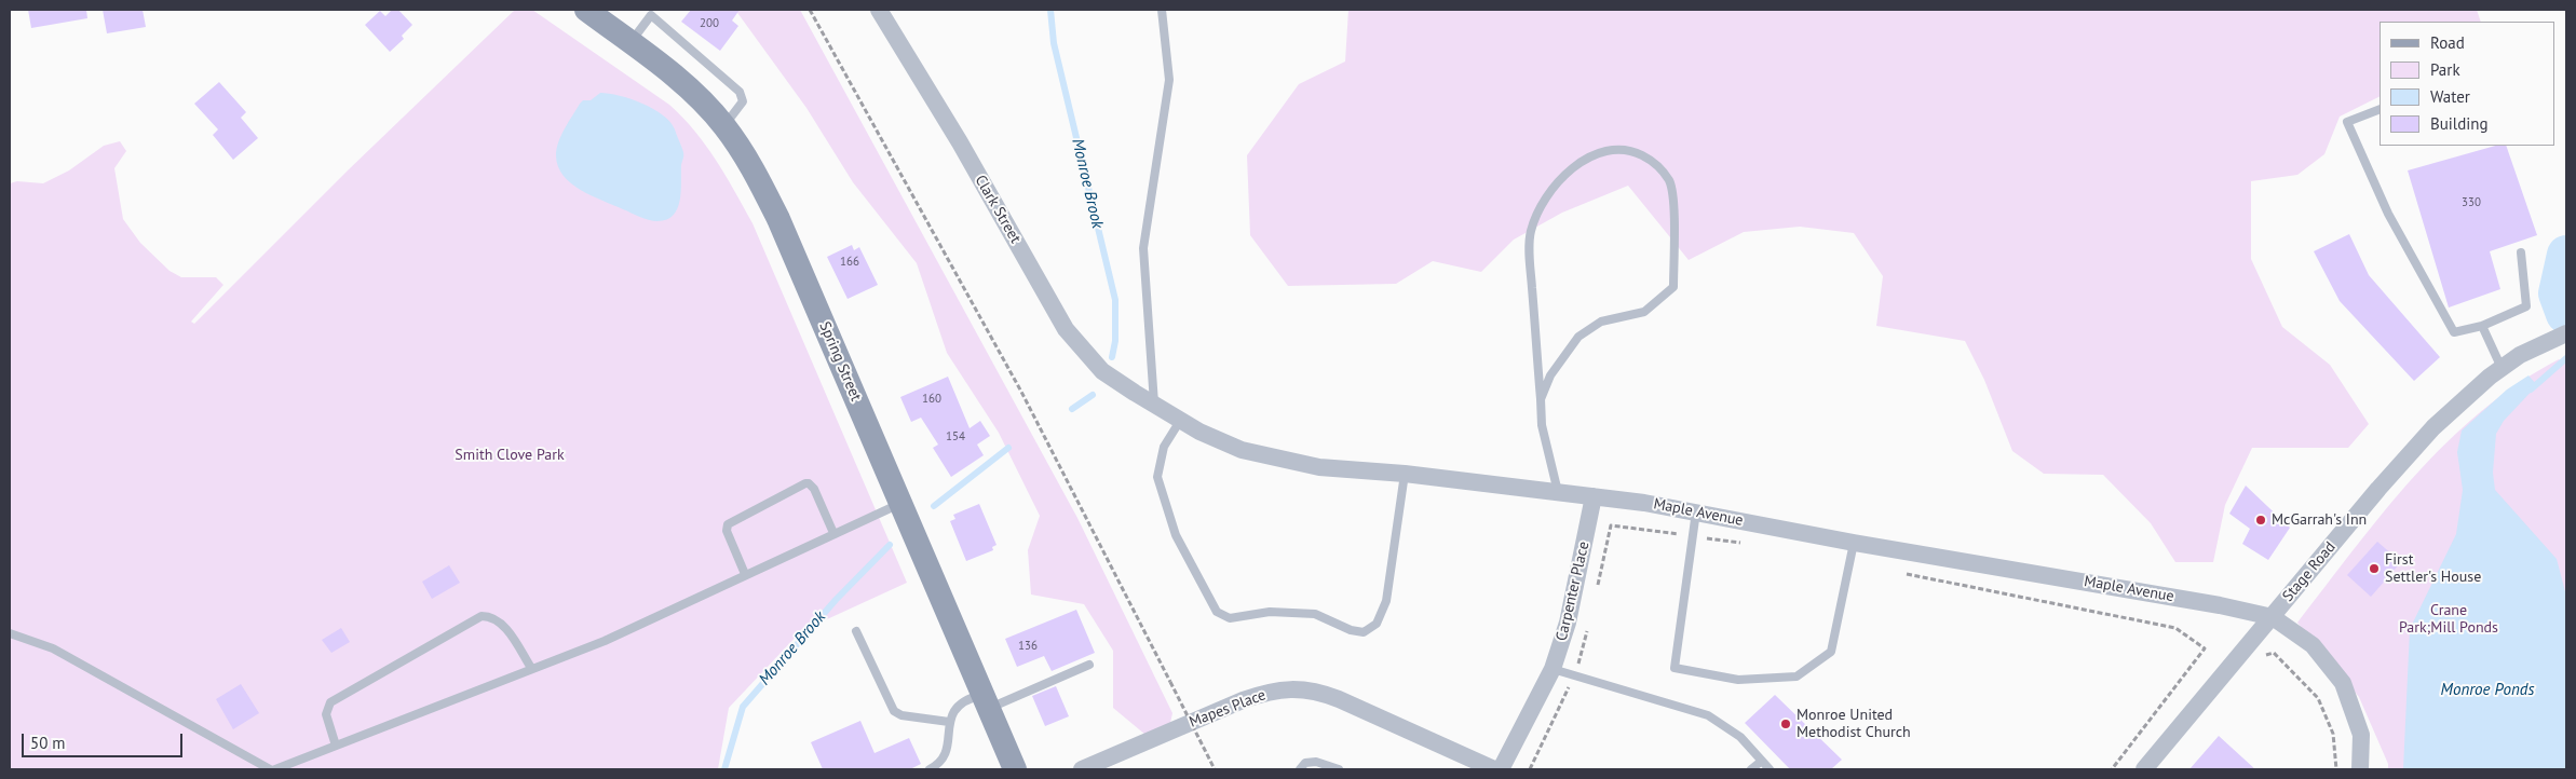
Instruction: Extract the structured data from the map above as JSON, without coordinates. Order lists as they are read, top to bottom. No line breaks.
{"streets":{"street":["Clark Street","Spring Street","Maple Avenue","Stage Road","Carpenter Place","Mapes Place"]},"crossings":[["Clark Street","Maple Avenue"],["Maple Avenue","Stage Road"],["Maple Avenue","Carpenter Place"]],"water":["Monroe Brook","Monroe Ponds"],"parks":["Smith Clove Park","Crane Park;Mill Ponds"],"places":["McGarrah's Inn","First Settler's House","Monroe United Methodist Church"],"house_numbers":["200","330","166","160","154","136"],"legend":["Road","Park","Water","Building"],"scale_bar":"50 m"}
